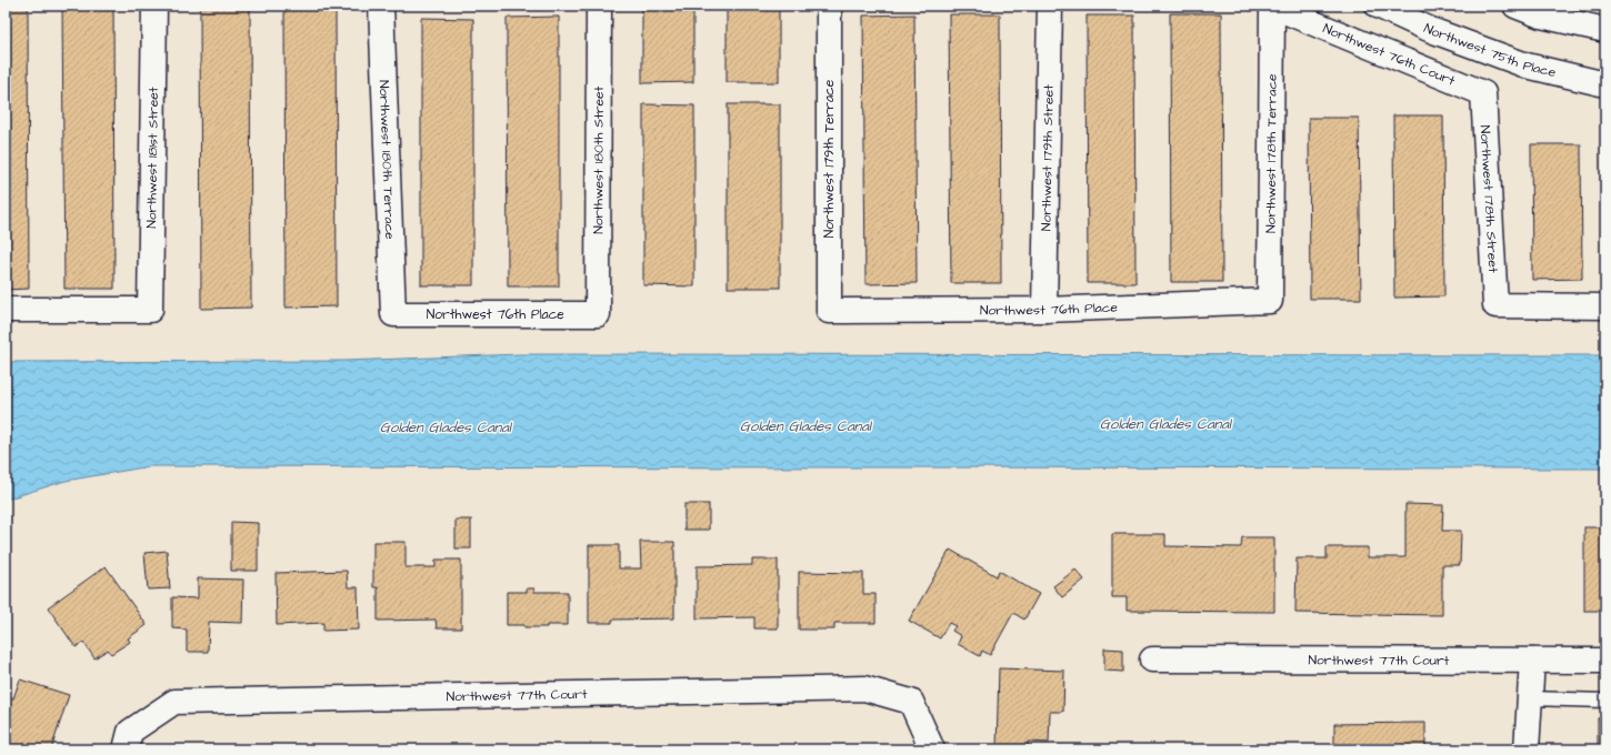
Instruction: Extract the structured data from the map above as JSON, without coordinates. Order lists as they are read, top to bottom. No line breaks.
{"streets":{"street":["Northwest 75th Place","Northwest 76th Court","Northwest 178th Terrace","Northwest 181st Street","Northwest 179th Street","Northwest 179th Terrace","Northwest 180th Terrace","Northwest 180th Street","Northwest 178th Street","Northwest 76th Place","Northwest 77th Court"]},"crossings":[["Northwest 76th Court","Northwest 178th Terrace"],["Northwest 76th Court","Northwest 178th Street"],["Northwest 178th Terrace","Northwest 76th Place"],["Northwest 179th Street","Northwest 76th Place"],["Northwest 179th Terrace","Northwest 76th Place"],["Northwest 180th Terrace","Northwest 76th Place"],["Northwest 180th Street","Northwest 76th Place"]],"water":["Golden Glades Canal"]}
